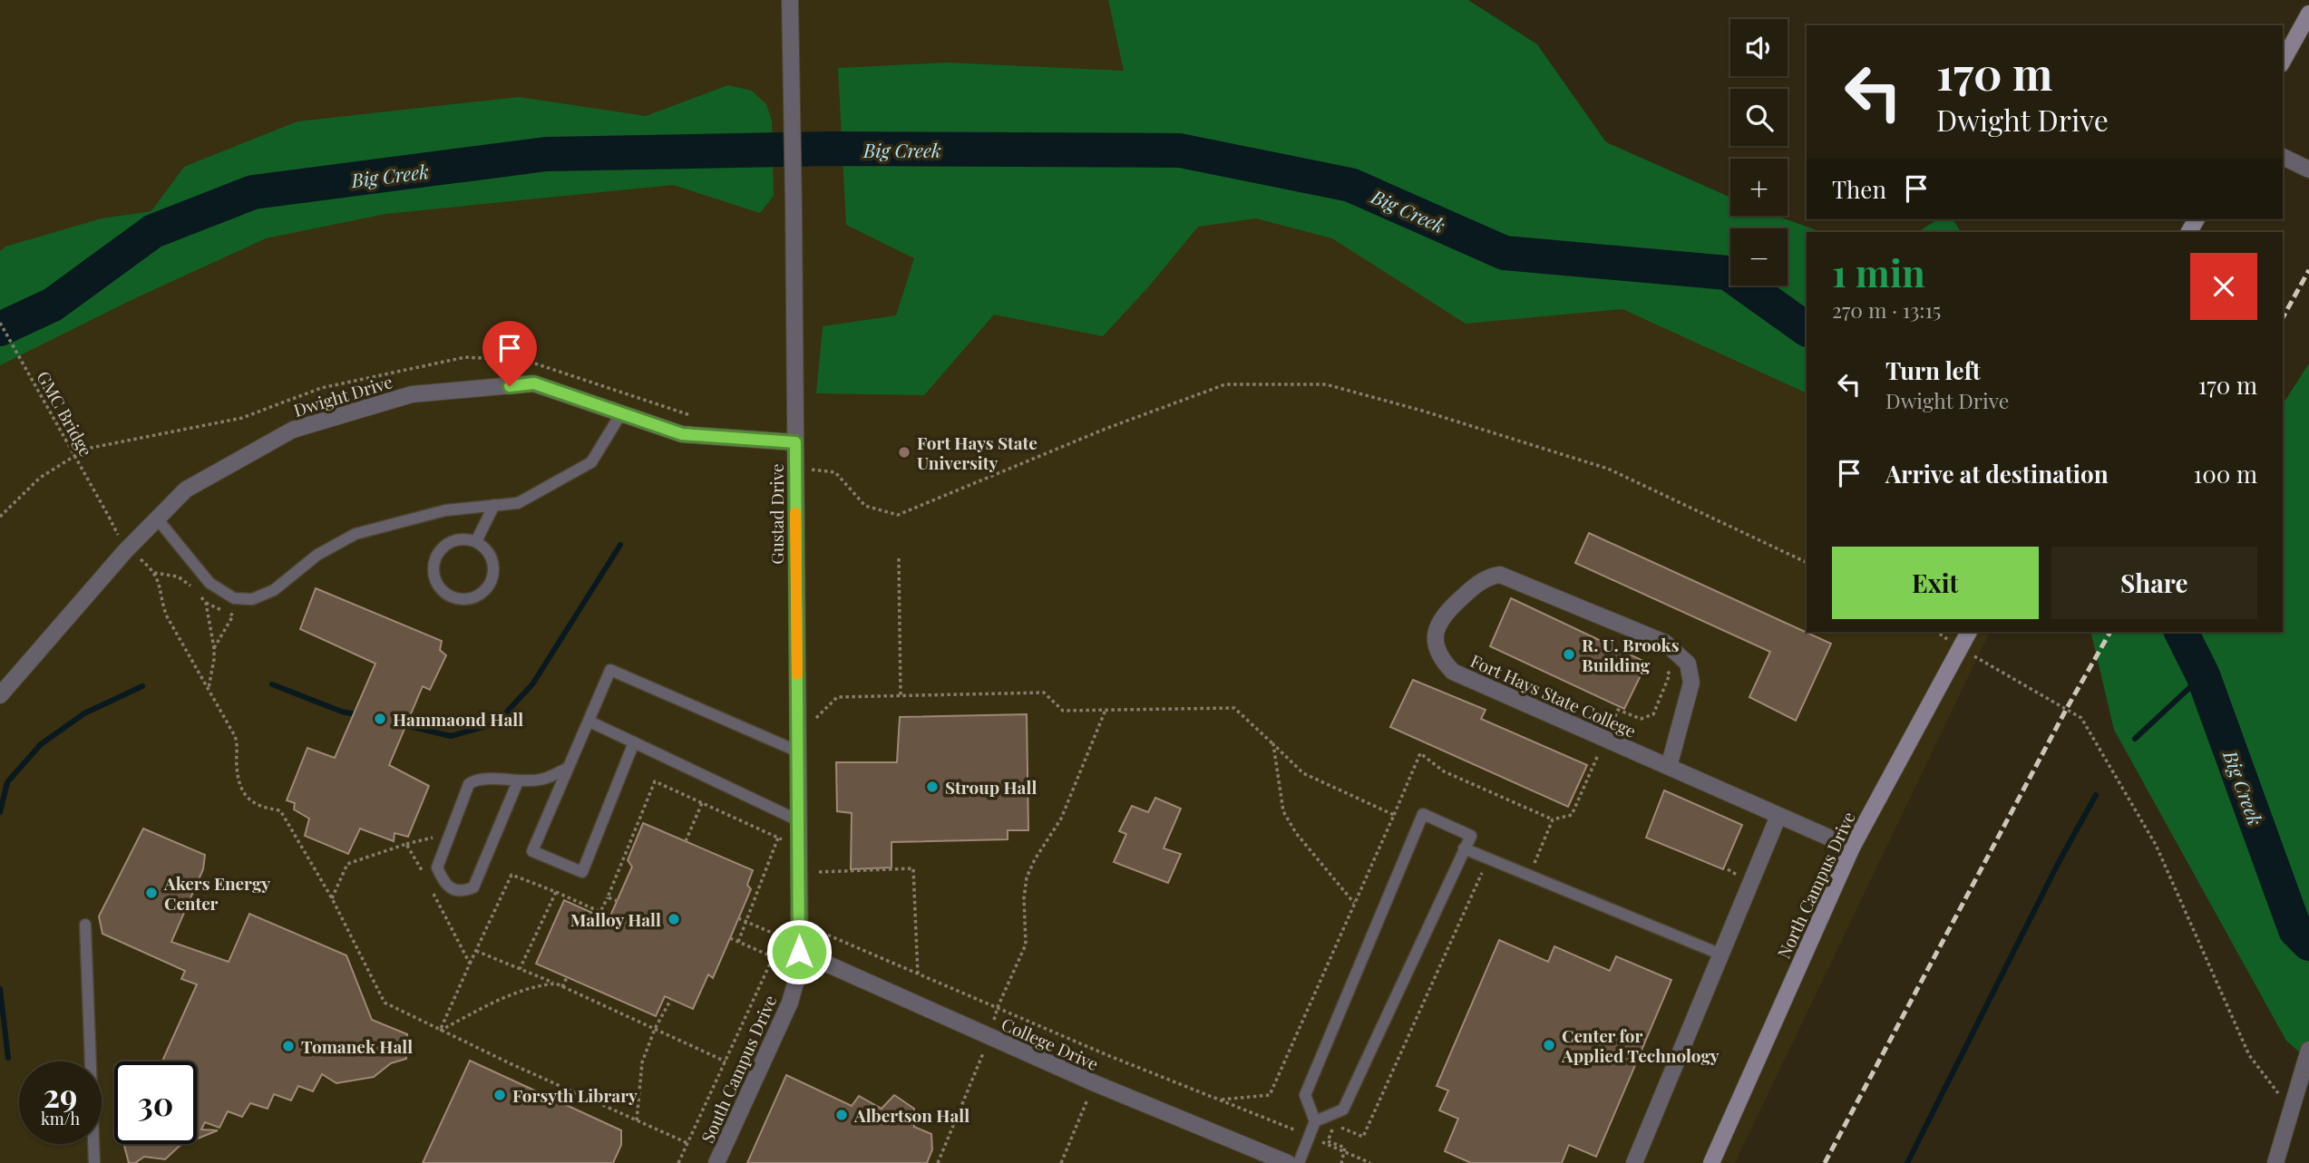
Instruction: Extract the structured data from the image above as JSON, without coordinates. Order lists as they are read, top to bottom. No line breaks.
{"streets":{"main road":["North Campus Drive"],"street":["Dwight Drive","Gustad Drive","Fort Hays State College","College Drive","South Campus Drive"],"path":["GMC Bridge"]},"crossings":[["Dwight Drive","Gustad Drive"],["Gustad Drive","College Drive"],["Gustad Drive","South Campus Drive"],["Fort Hays State College","North Campus Drive"],["College Drive","South Campus Drive"]],"water":["Big Creek"],"places":["Fort Hays State University","R. U. Brooks Building","Hammaond Hall","Stroup Hall","Akers Energy Center","Malloy Hall","Center for Applied Technology","Tomanek Hall","Forsyth Library","Albertson Hall"],"page":{"map_buttons":["+","−"],"turn":["170 m","Dwight Drive"],"then":"Then","heading":["1 min","270 m · 13:15"],"list":[{"name":"Turn left","note":"Dwight Drive","value":"170 m"},{"name":"Arrive at destination","value":"100 m"}],"buttons":["Exit","Share"],"speed":"29 km/h","limit":"30"}}
